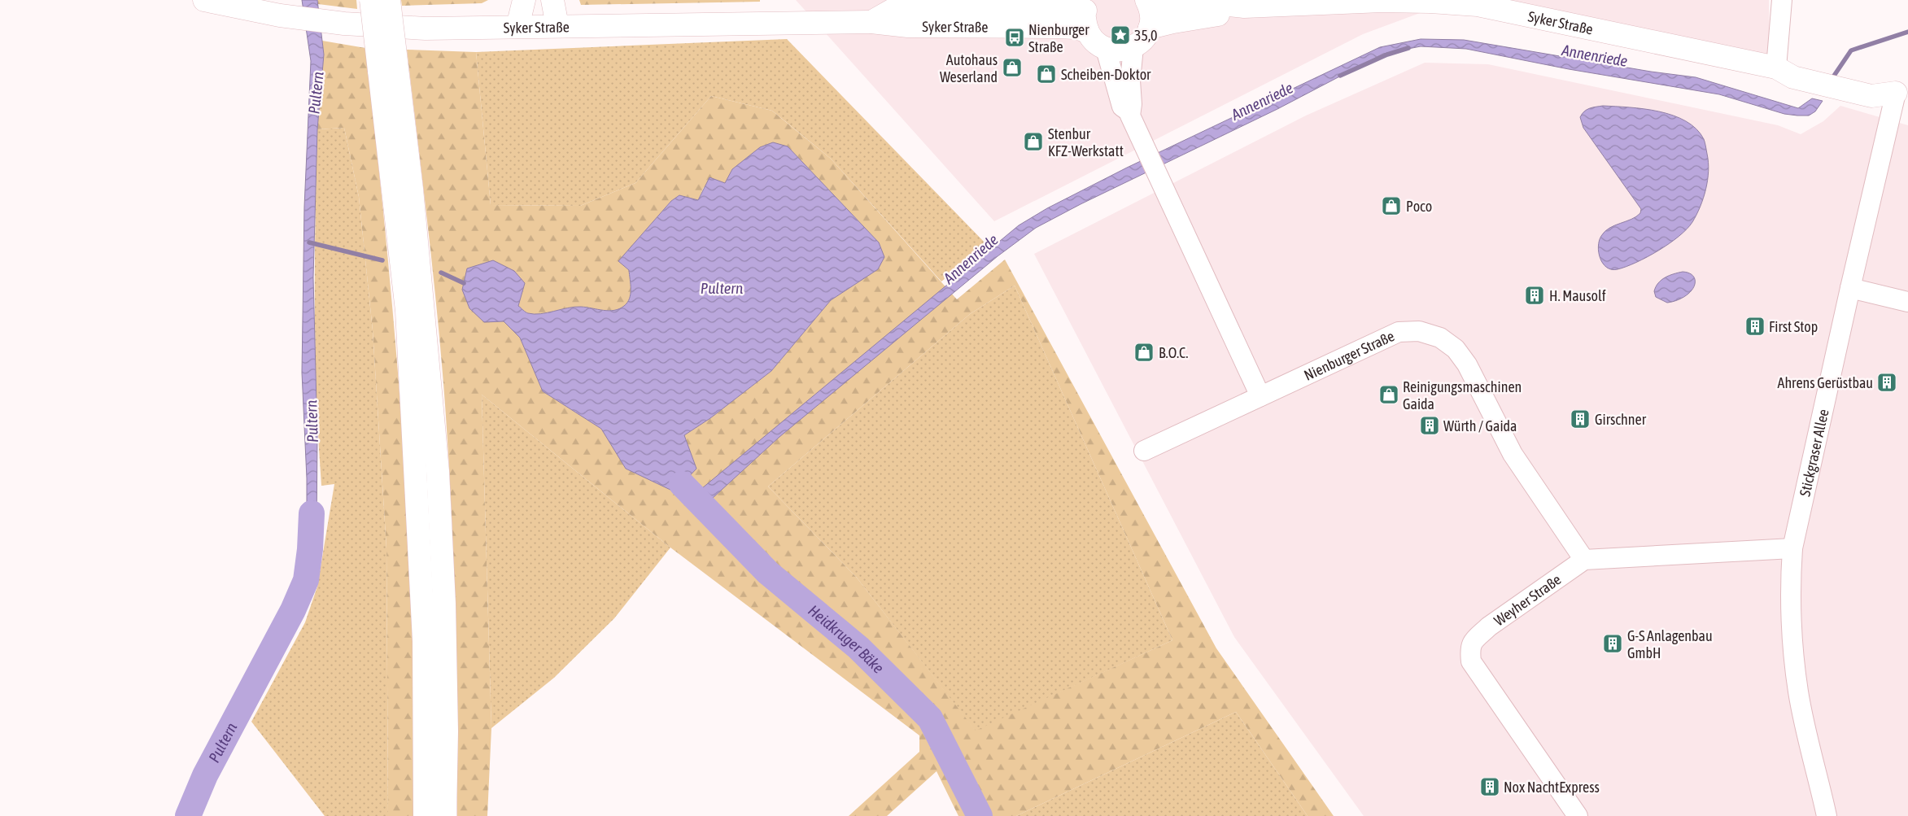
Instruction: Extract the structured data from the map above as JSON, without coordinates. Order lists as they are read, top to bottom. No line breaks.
{"streets":{"main road":["Syker Straße"],"street":["Nienburger Straße","Stickgraser Allee","Weyher Straße"]},"crossings":[["Syker Straße","Stickgraser Allee"],["Nienburger Straße","Weyher Straße"]],"water":["Annenriede","Pultern","Heidkruger Bäke"],"places":{"place":["35,0"],"bus stop":["Nienburger Straße"],"shop":["Autohaus Weserland","Scheiben-Doktor","Stenbur KFZ-Werkstatt","Poco","B.O.C.","Reinigungsmaschinen Gaida"],"building":["H. Mausolf","First Stop","Ahrens Gerüstbau","Girschner","Würth / Gaida","G-S Anlagenbau GmbH","Nox NachtExpress"]}}
